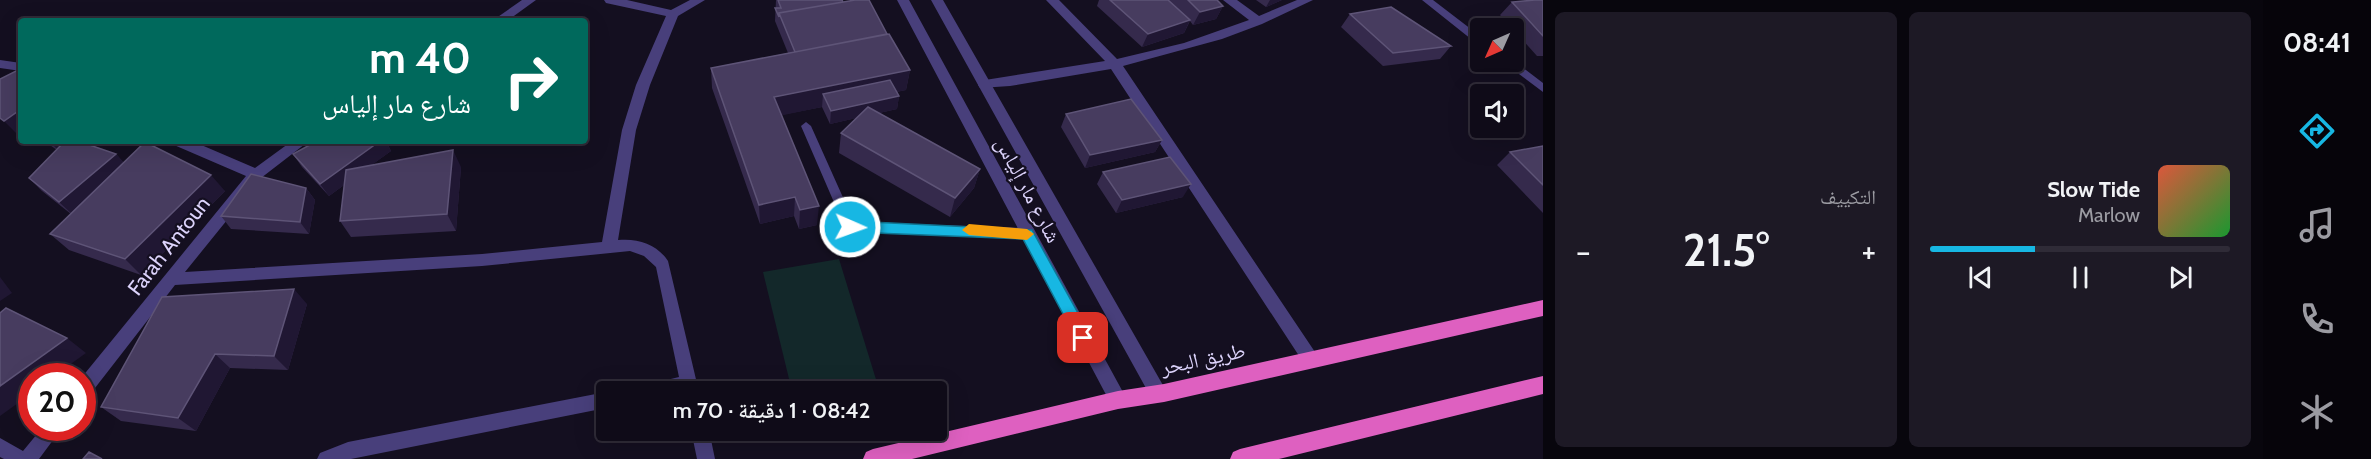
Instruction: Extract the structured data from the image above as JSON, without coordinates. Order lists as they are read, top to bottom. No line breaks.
{"streets":{"highway":["طريق البحر"],"street":["شارع مار إلياس","Farah Antoun"]},"crossings":[["شارع مار إلياس","طريق البحر"]],"north":"bottom left","page":{"tabs":"08:41","tile":"التكييف","turn":["40 m","شارع مار إلياس"],"song":["Slow Tide","Marlow"],"heat":["−","21.5°","+"],"limit":"20","trip":"08:42 · 1 دقيقة · 70 m"}}
